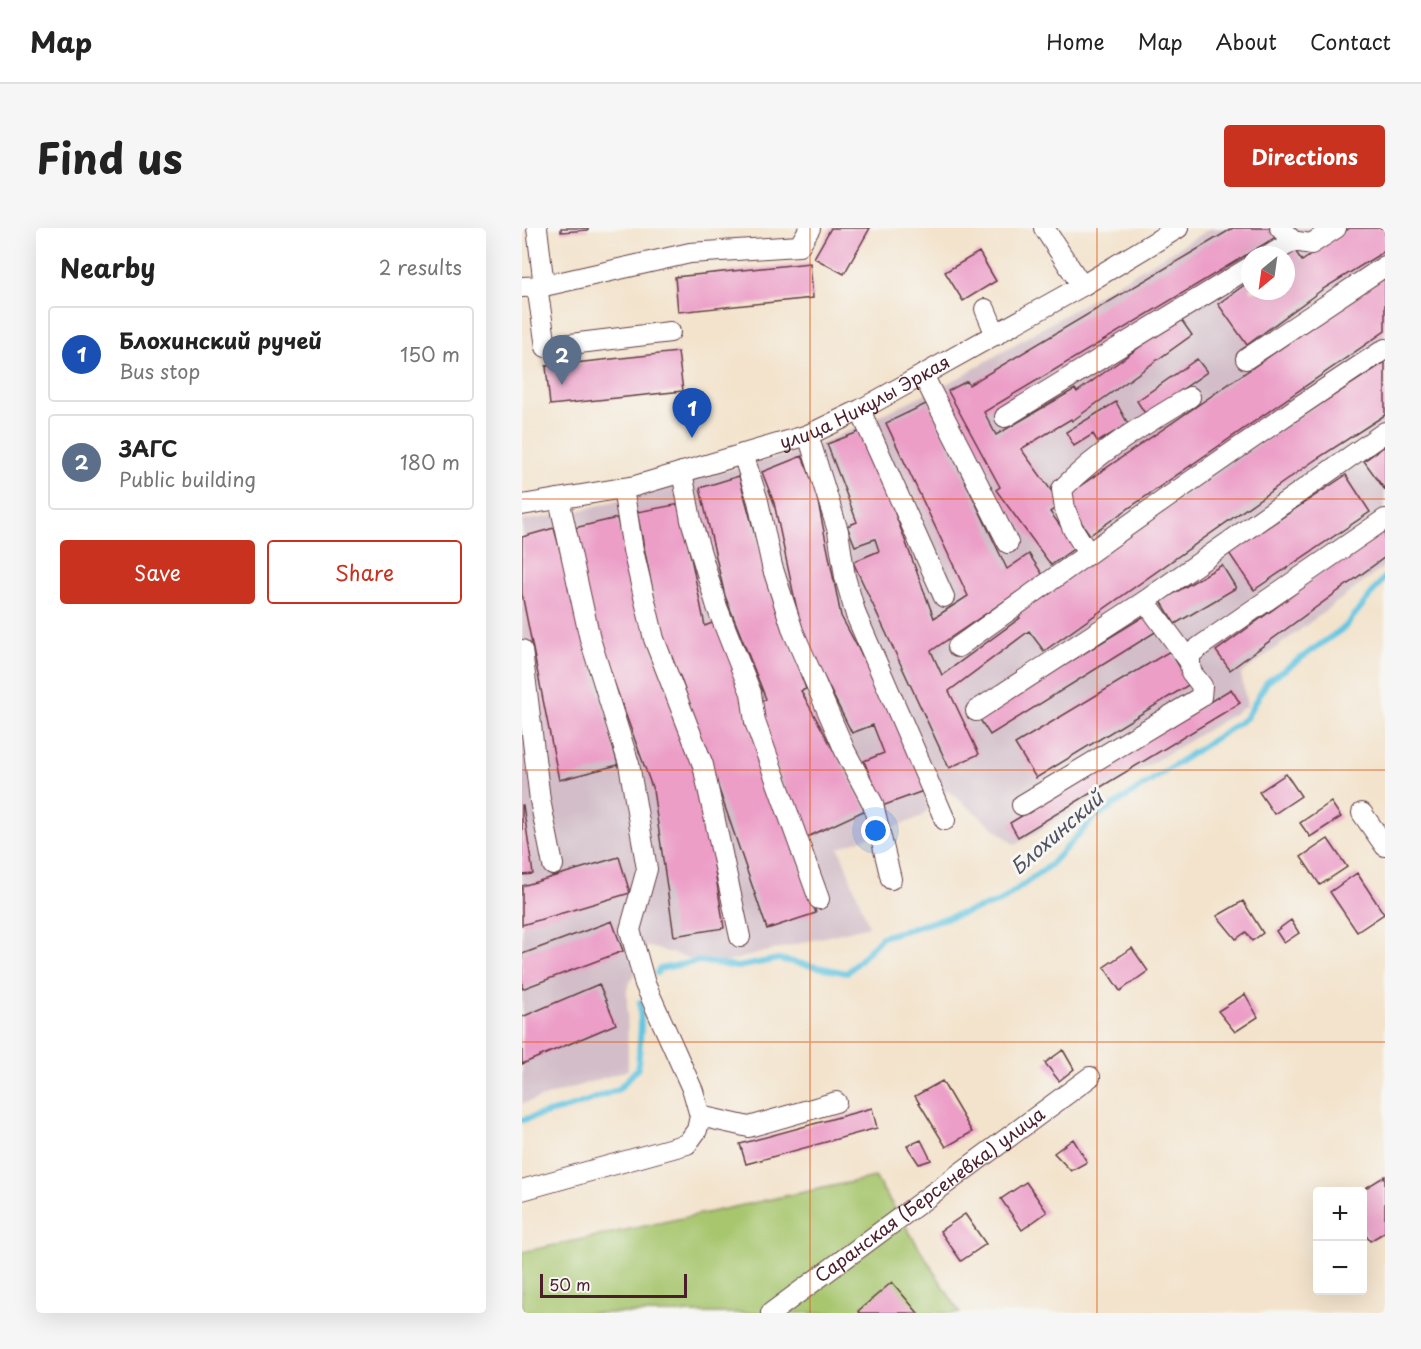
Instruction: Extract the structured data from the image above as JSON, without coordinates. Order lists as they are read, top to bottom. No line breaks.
{"streets":{"street":["улица Никулы Эркая","Саранская (Берсеневка) улица"]},"water":["Блохинский"],"scale_bar":"50 m","north":"bottom left","page":{"header":"Map","nav":["Home","Map","About","Contact"],"title":"Find us","buttons":["Directions",["Save","Share"]],"heading":["Nearby","2 results"],"list":[{"mark":"1","name":"Блохинский ручей","note":"Bus stop","value":"150 m"},{"mark":"2","name":"ЗАГС","note":"Public building","value":"180 m"}],"pins":["2","1"],"map_buttons":["+","−"],"scale":"50 m"}}
